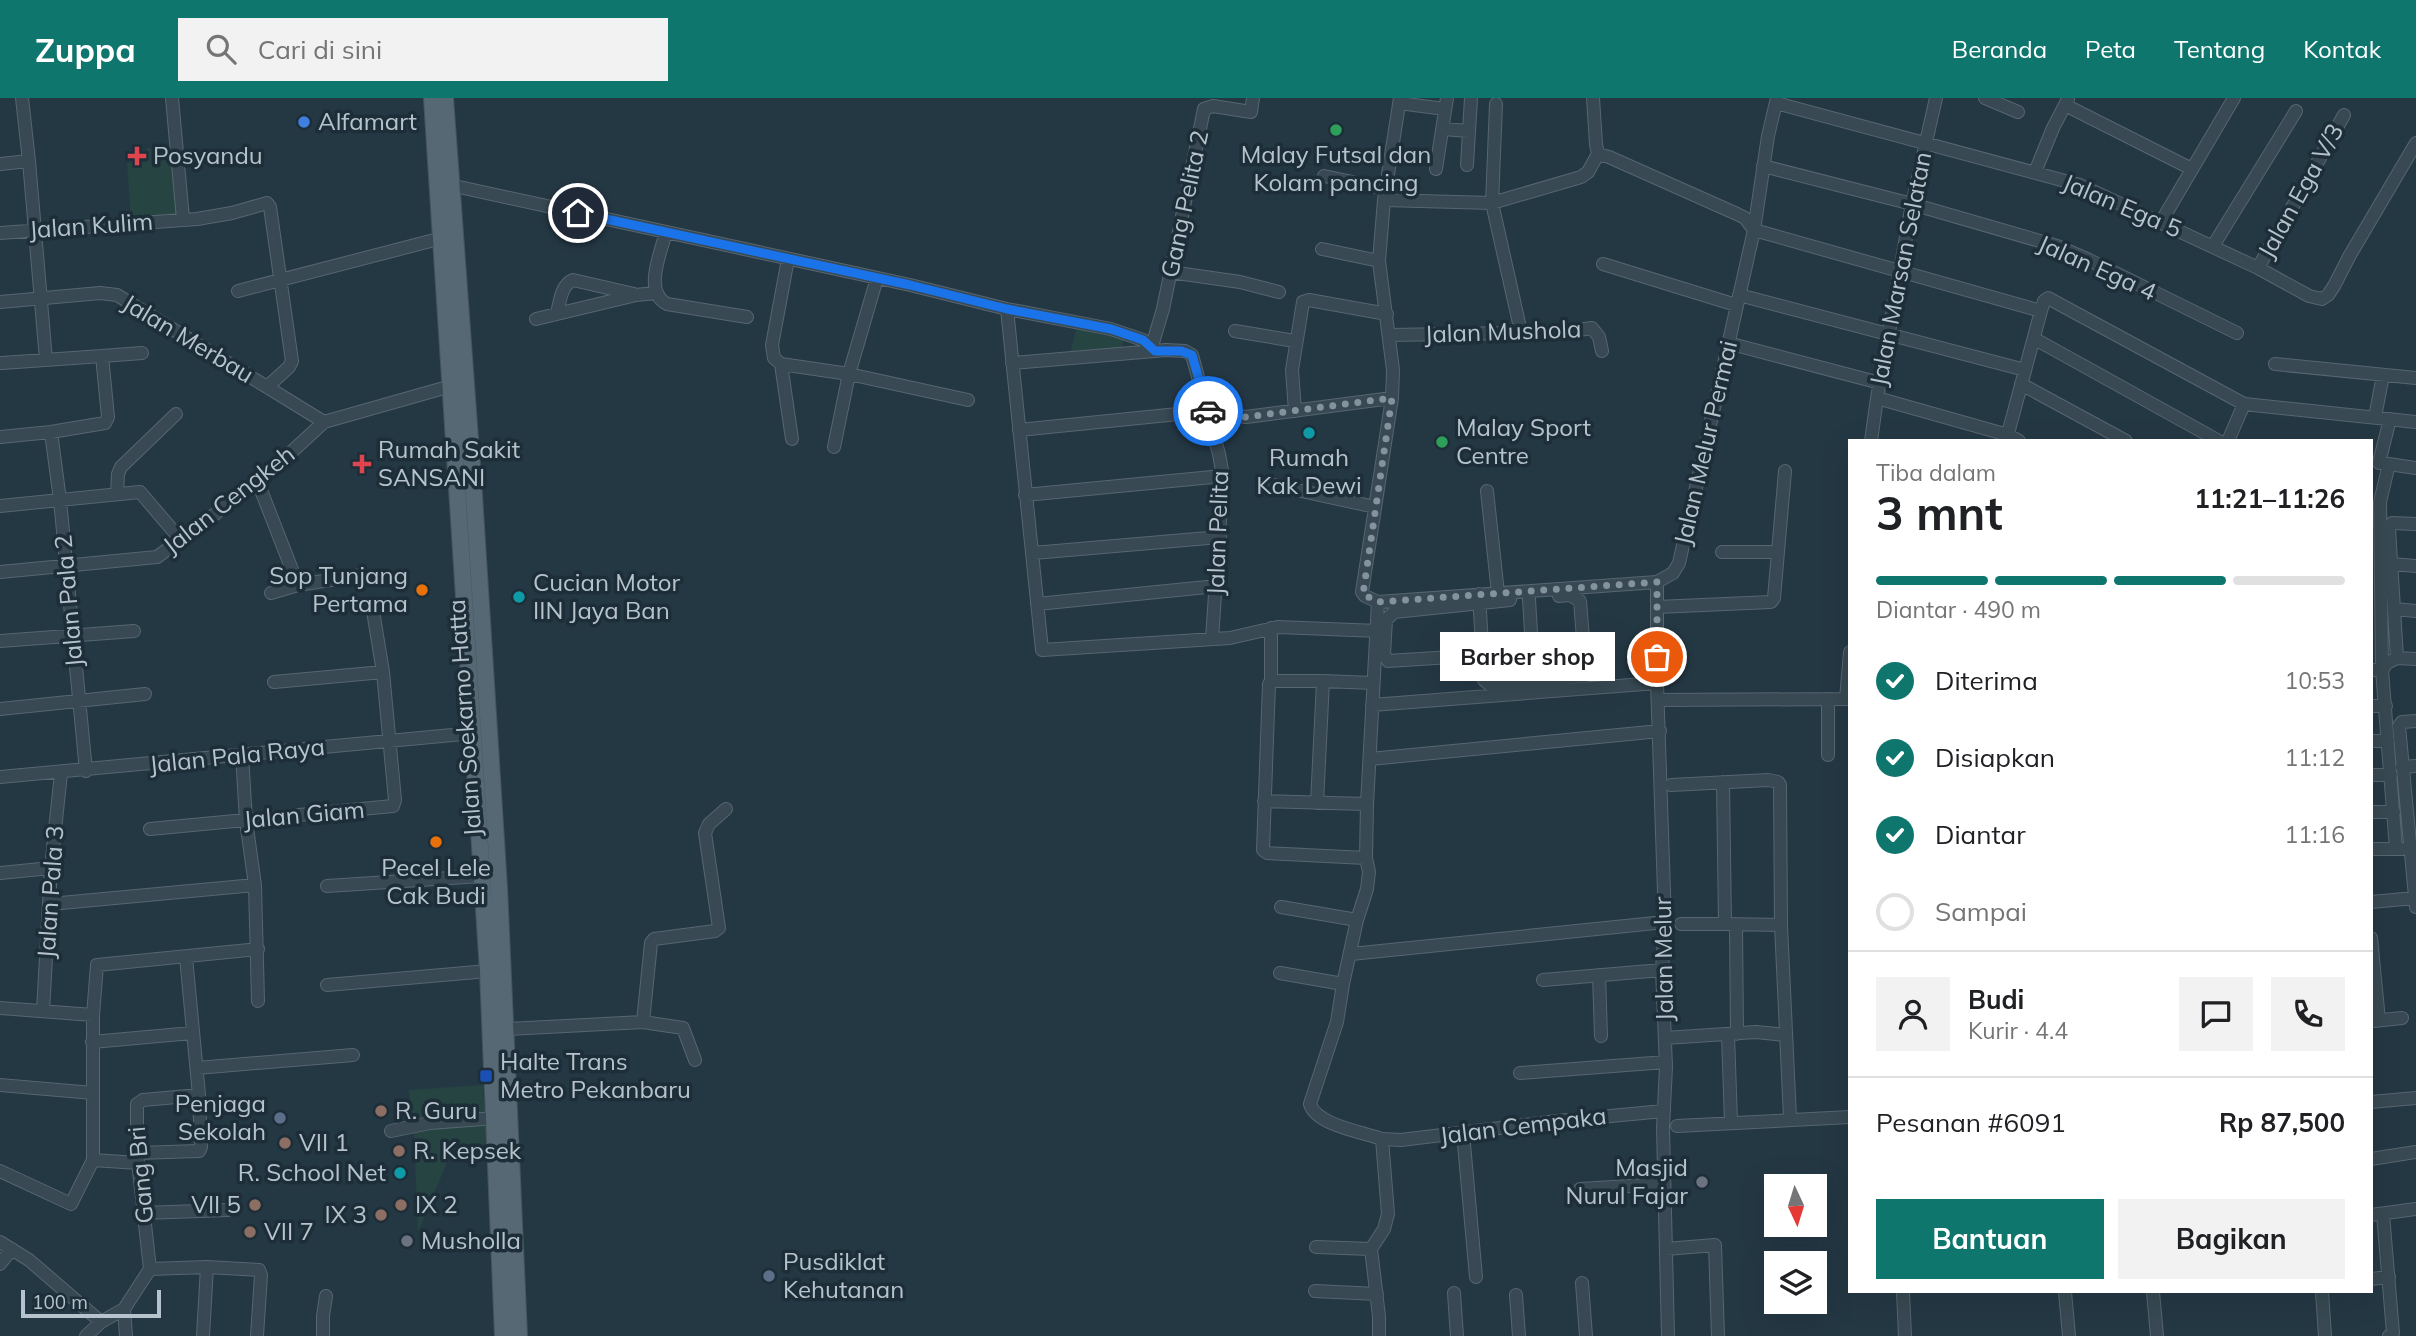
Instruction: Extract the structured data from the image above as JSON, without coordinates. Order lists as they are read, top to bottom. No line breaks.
{"streets":{"main road":["Jalan Soekarno Hatta"],"street":["Jalan Ega V/3","Gang Pelita 2","Jalan Ega 5","Jalan Kulim","Jalan Ega 4","Jalan Marsan Selatan","Jalan Mushola","Jalan Merbau","Jalan Melur Permai","Jalan Cengkeh","Jalan Pelita","Jalan Pala 2","Jalan Pala Raya","Jalan Giam","Jalan Pala 3","Jalan Melur","Jalan Cempaka","Gang Bri"]},"crossings":[["Jalan Ega V/3","Jalan Ega 5"],["Gang Pelita 2","Jalan Pelita"],["Jalan Ega 5","Jalan Marsan Selatan"],["Jalan Ega 5","Jalan Melur Permai"],["Jalan Ega 4","Jalan Marsan Selatan"],["Jalan Ega 4","Jalan Melur Permai"],["Jalan Merbau","Jalan Cengkeh"],["Jalan Melur Permai","Jalan Melur"],["Jalan Cengkeh","Jalan Pala 2"],["Jalan Pelita","Jalan Soekarno Hatta"],["Jalan Pala 2","Jalan Pala Raya"],["Jalan Soekarno Hatta","Jalan Pala Raya"],["Jalan Pala Raya","Jalan Giam"],["Jalan Pala Raya","Jalan Pala 3"],["Jalan Melur","Jalan Cempaka"]],"places":{"other":["Alfamart","Malay Futsal dan Kolam pancing","Rumah Kak Dewi","Malay Sport Centre","Sop Tunjang Pertama","Cucian Motor IIN Jaya Ban","Barber shop","Pecel Lele Cak Budi","R. Guru","Penjaga Sekolah","VII 1","R. Kepsek","R. School Net","Masjid Nurul Fajar","VII 5","IX 2","IX 3","VII 7","Musholla","Pusdiklat Kehutanan"],"health":["Posyandu","Rumah Sakit SANSANI"],"transit":["Halte Trans Metro Pekanbaru"]},"scale_bar":"100 m","north":"bottom","page":{"header":"Zuppa","search":"Cari di sini","nav":["Beranda","Peta","Tentang","Kontak"],"heading":["3 mnt","Tiba dalam","11:21–11:26"],"panel":["Budi","Kurir · 4.4","Pesanan #6091","Rp 87,500"],"bar":"Diantar · 490 m","bubble":"Barber shop","list":[["Diterima","10:53"],["Disiapkan","11:12"],["Diantar","11:16"],"Sampai"],"buttons":["Bantuan","Bagikan"],"scale":"100 m"}}
